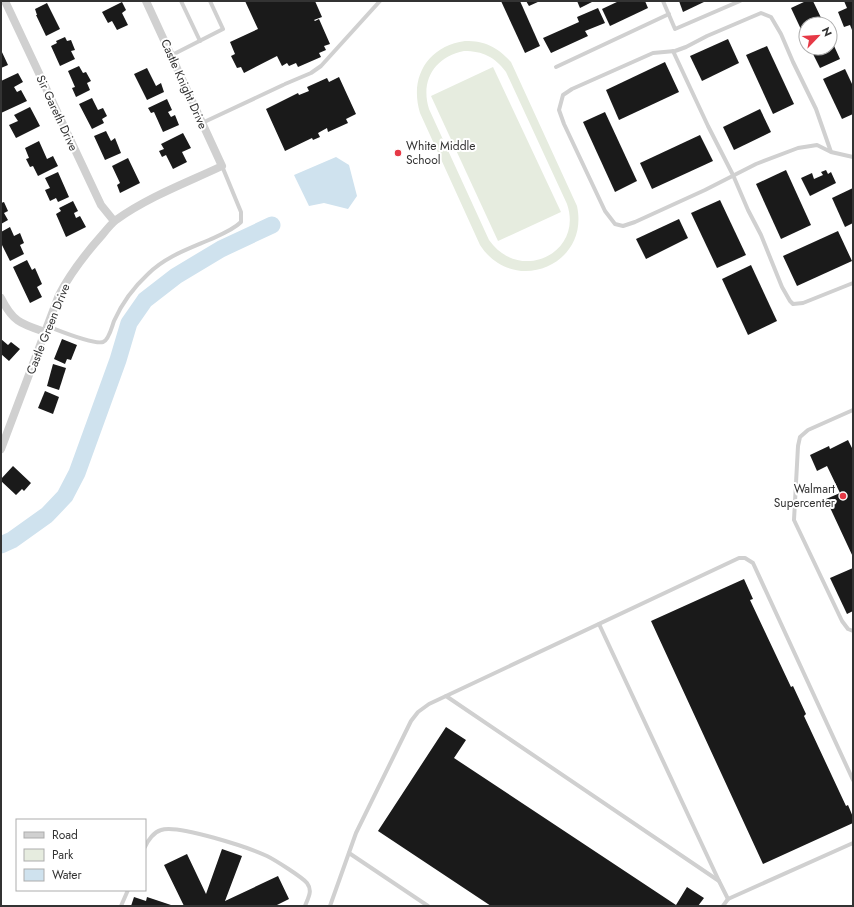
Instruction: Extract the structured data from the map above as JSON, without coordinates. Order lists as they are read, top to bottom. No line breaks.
{"streets":{"street":["Castle Knight Drive","Sir Gareth Drive","Castle Green Drive"]},"crossings":[["Castle Knight Drive","Castle Green Drive"],["Sir Gareth Drive","Castle Green Drive"]],"places":["White Middle School","Walmart Supercenter"],"legend":["Road","Park","Water"],"north":"top right"}
